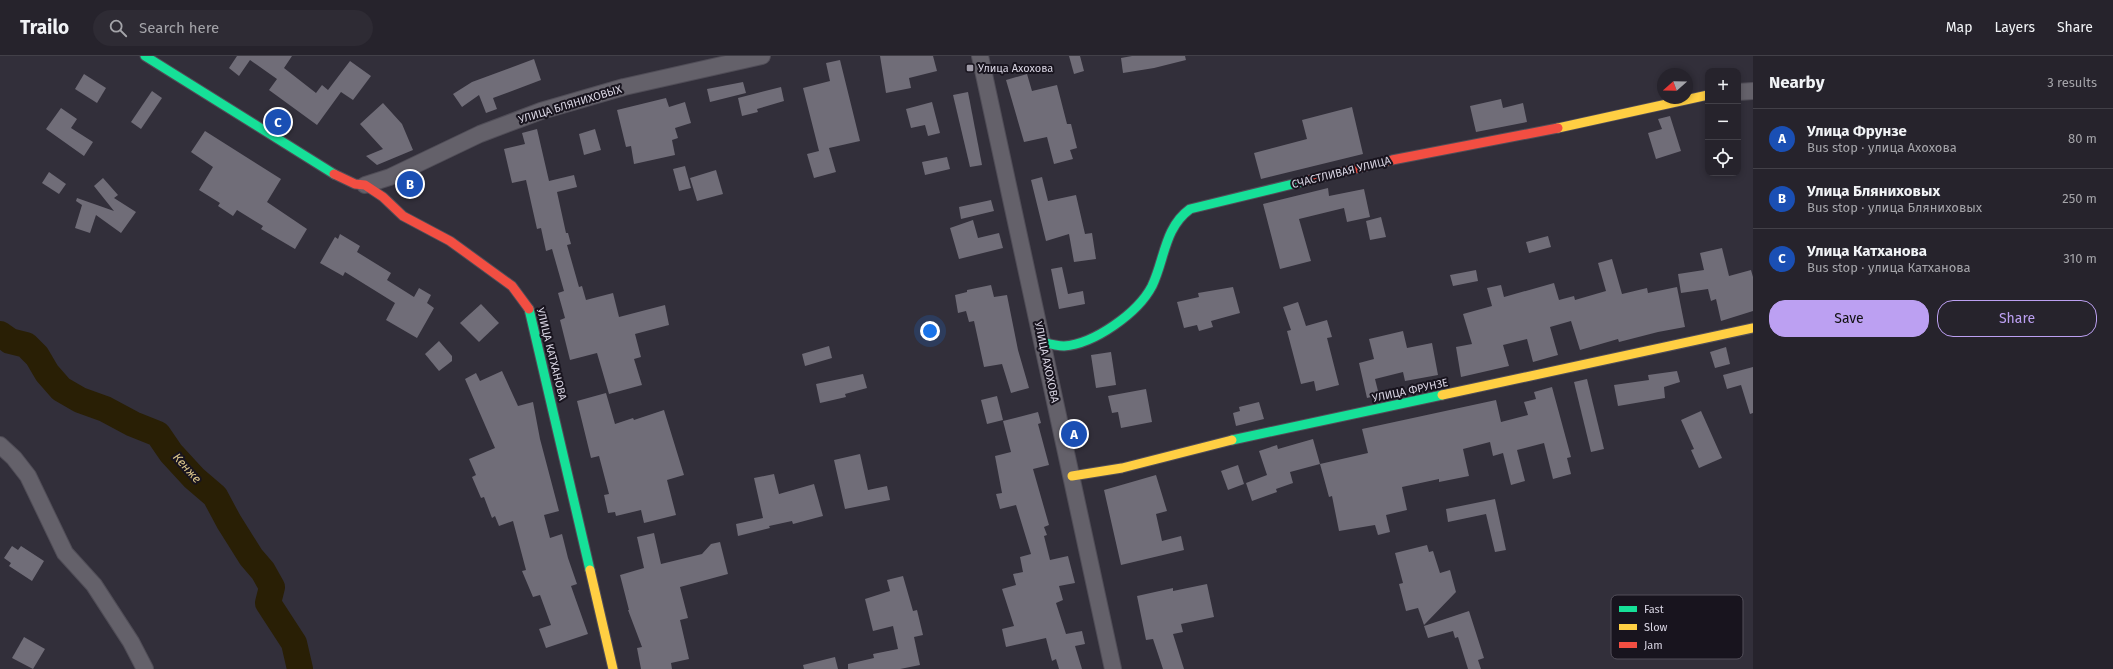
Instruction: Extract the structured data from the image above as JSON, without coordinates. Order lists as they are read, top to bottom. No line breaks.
{"streets":{"street":["УЛИЦА БЛЯНИХОВЫХ","СЧАСТЛИВАЯ УЛИЦА","УЛИЦА КАТХАНОВА","УЛИЦА АХОХОВА","УЛИЦА ФРУНЗЕ"]},"crossings":[["УЛИЦА БЛЯНИХОВЫХ","УЛИЦА КАТХАНОВА"],["СЧАСТЛИВАЯ УЛИЦА","УЛИЦА АХОХОВА"],["УЛИЦА АХОХОВА","УЛИЦА ФРУНЗЕ"]],"water":["Кенже"],"places":{"transit":["Улица Ахохова"]},"legend":["Fast","Slow","Jam"],"north":"left","page":{"header":"Trailo","search":"Search here","nav":["Map","Layers","Share"],"heading":["Nearby","3 results"],"map_buttons":["+","−"],"pins":["C","B","A"],"list":[{"mark":"A","name":"Улица Фрунзе","note":"Bus stop · улица Ахохова","value":"80 m"},{"mark":"B","name":"Улица Бляниховых","note":"Bus stop · улица Бляниховых","value":"250 m"},{"mark":"C","name":"Улица Катханова","note":"Bus stop · улица Катханова","value":"310 m"}],"buttons":["Save","Share"]}}
